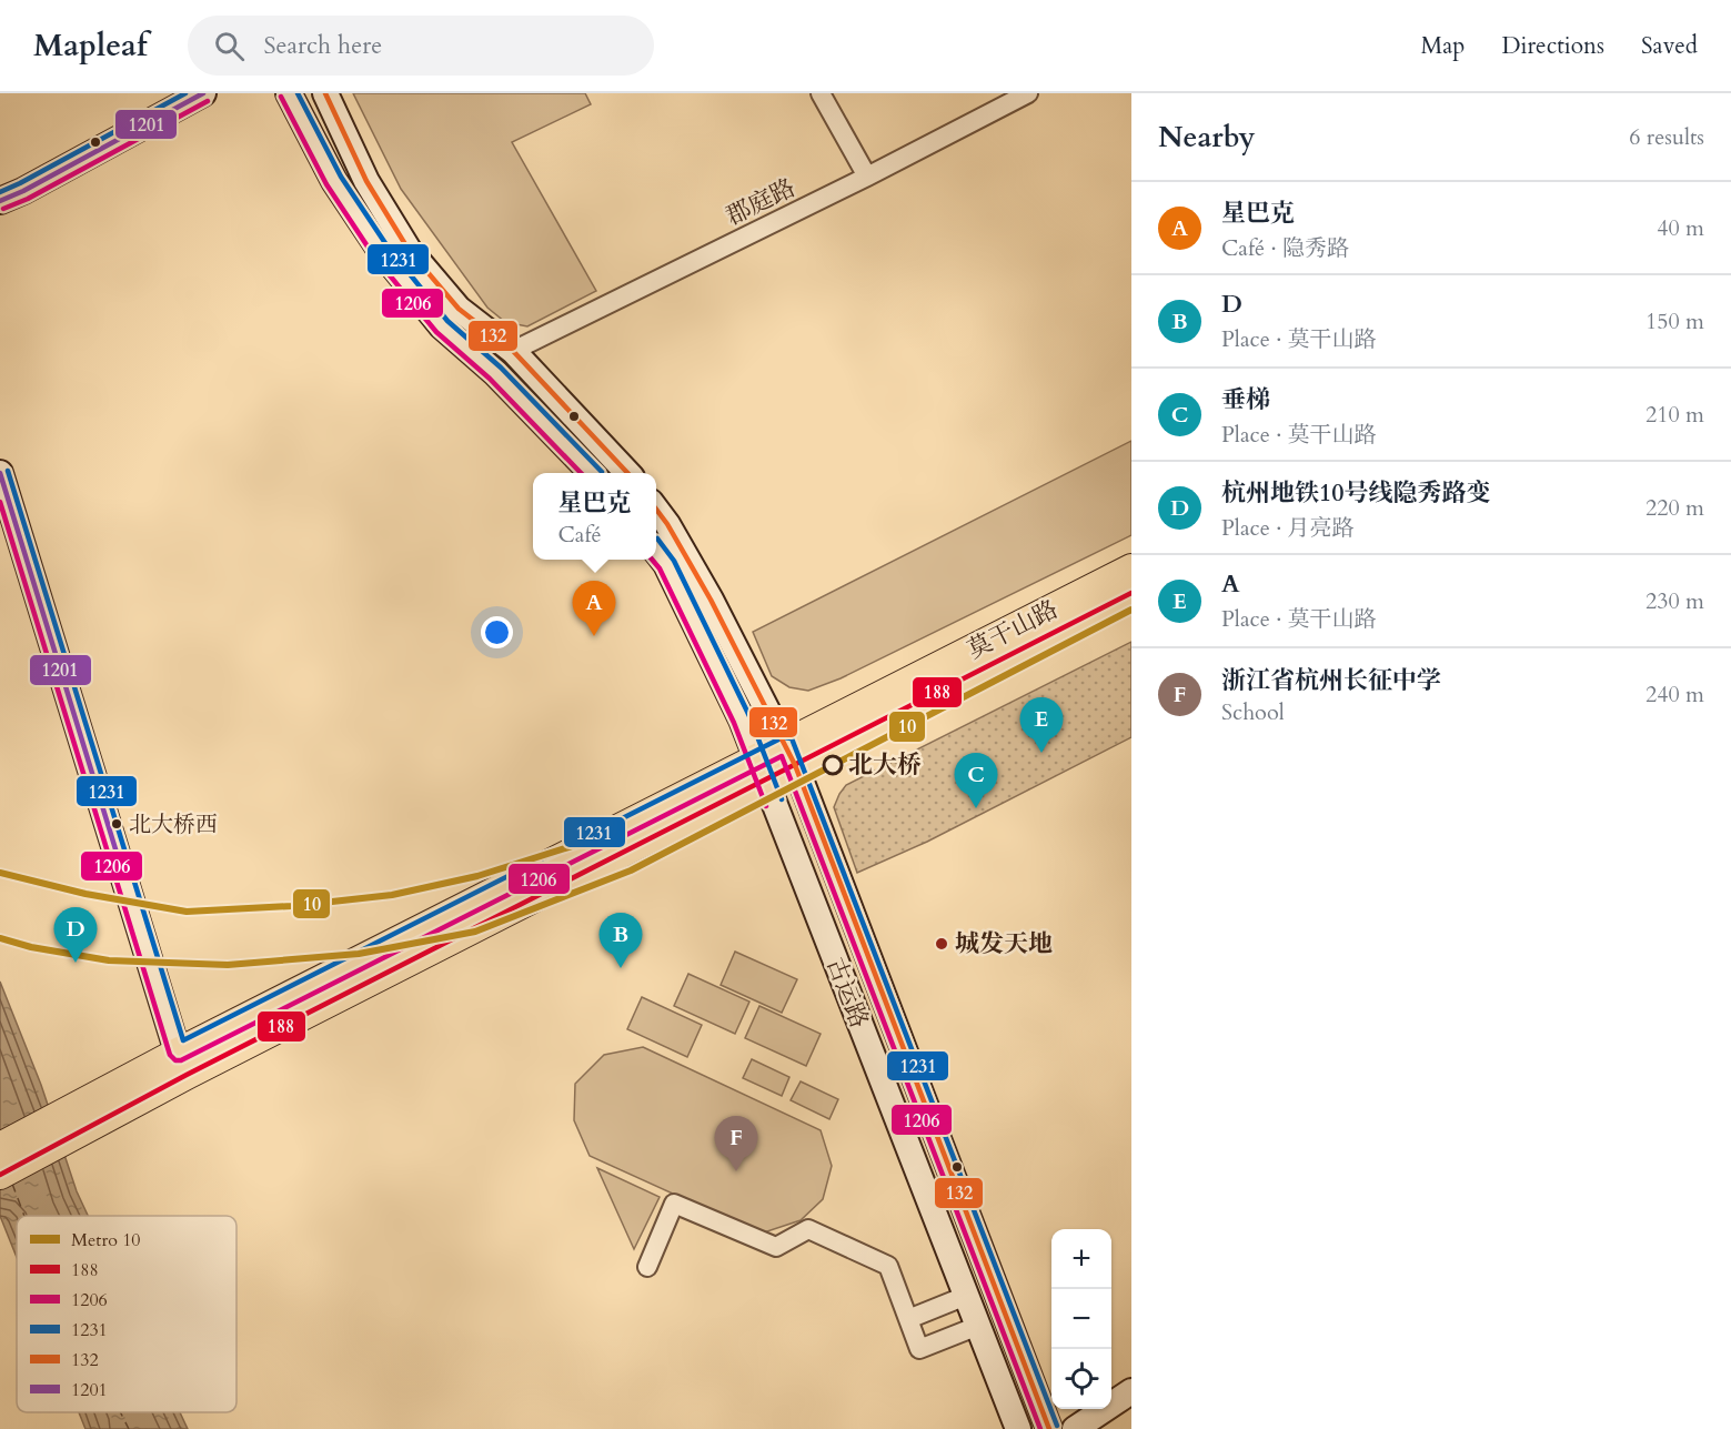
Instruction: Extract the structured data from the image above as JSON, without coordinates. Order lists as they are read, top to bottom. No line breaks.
{"streets":{"main road":["莫干山路","古运路"],"street":["郡庭路"]},"crossings":[["莫干山路","古运路"]],"places":["北大桥","北大桥西","城发天地"],"lines":["transit line 1231","transit line 132","transit line 1201","transit line 1206","transit line 188","metro line 10"],"legend":["Metro 10","188","1206","1231","132","1201"],"page":{"header":"Mapleaf","search":"Search here","nav":["Map","Directions","Saved"],"heading":["Nearby","6 results"],"list":[{"mark":"A","name":"星巴克","note":"Café · 隐秀路","value":"40 m"},{"mark":"B","name":"D","note":"Place · 莫干山路","value":"150 m"},{"mark":"C","name":"垂梯","note":"Place · 莫干山路","value":"210 m"},{"mark":"D","name":"杭州地铁10号线隐秀路变","note":"Place · 月亮路","value":"220 m"},{"mark":"E","name":"A","note":"Place · 莫干山路","value":"230 m"},{"mark":"F","name":"浙江省杭州长征中学","note":"School","value":"240 m"}],"popup":["星巴克","Café"],"pins":["A","E","C","D","B","F"],"map_buttons":["+","−"]}}
